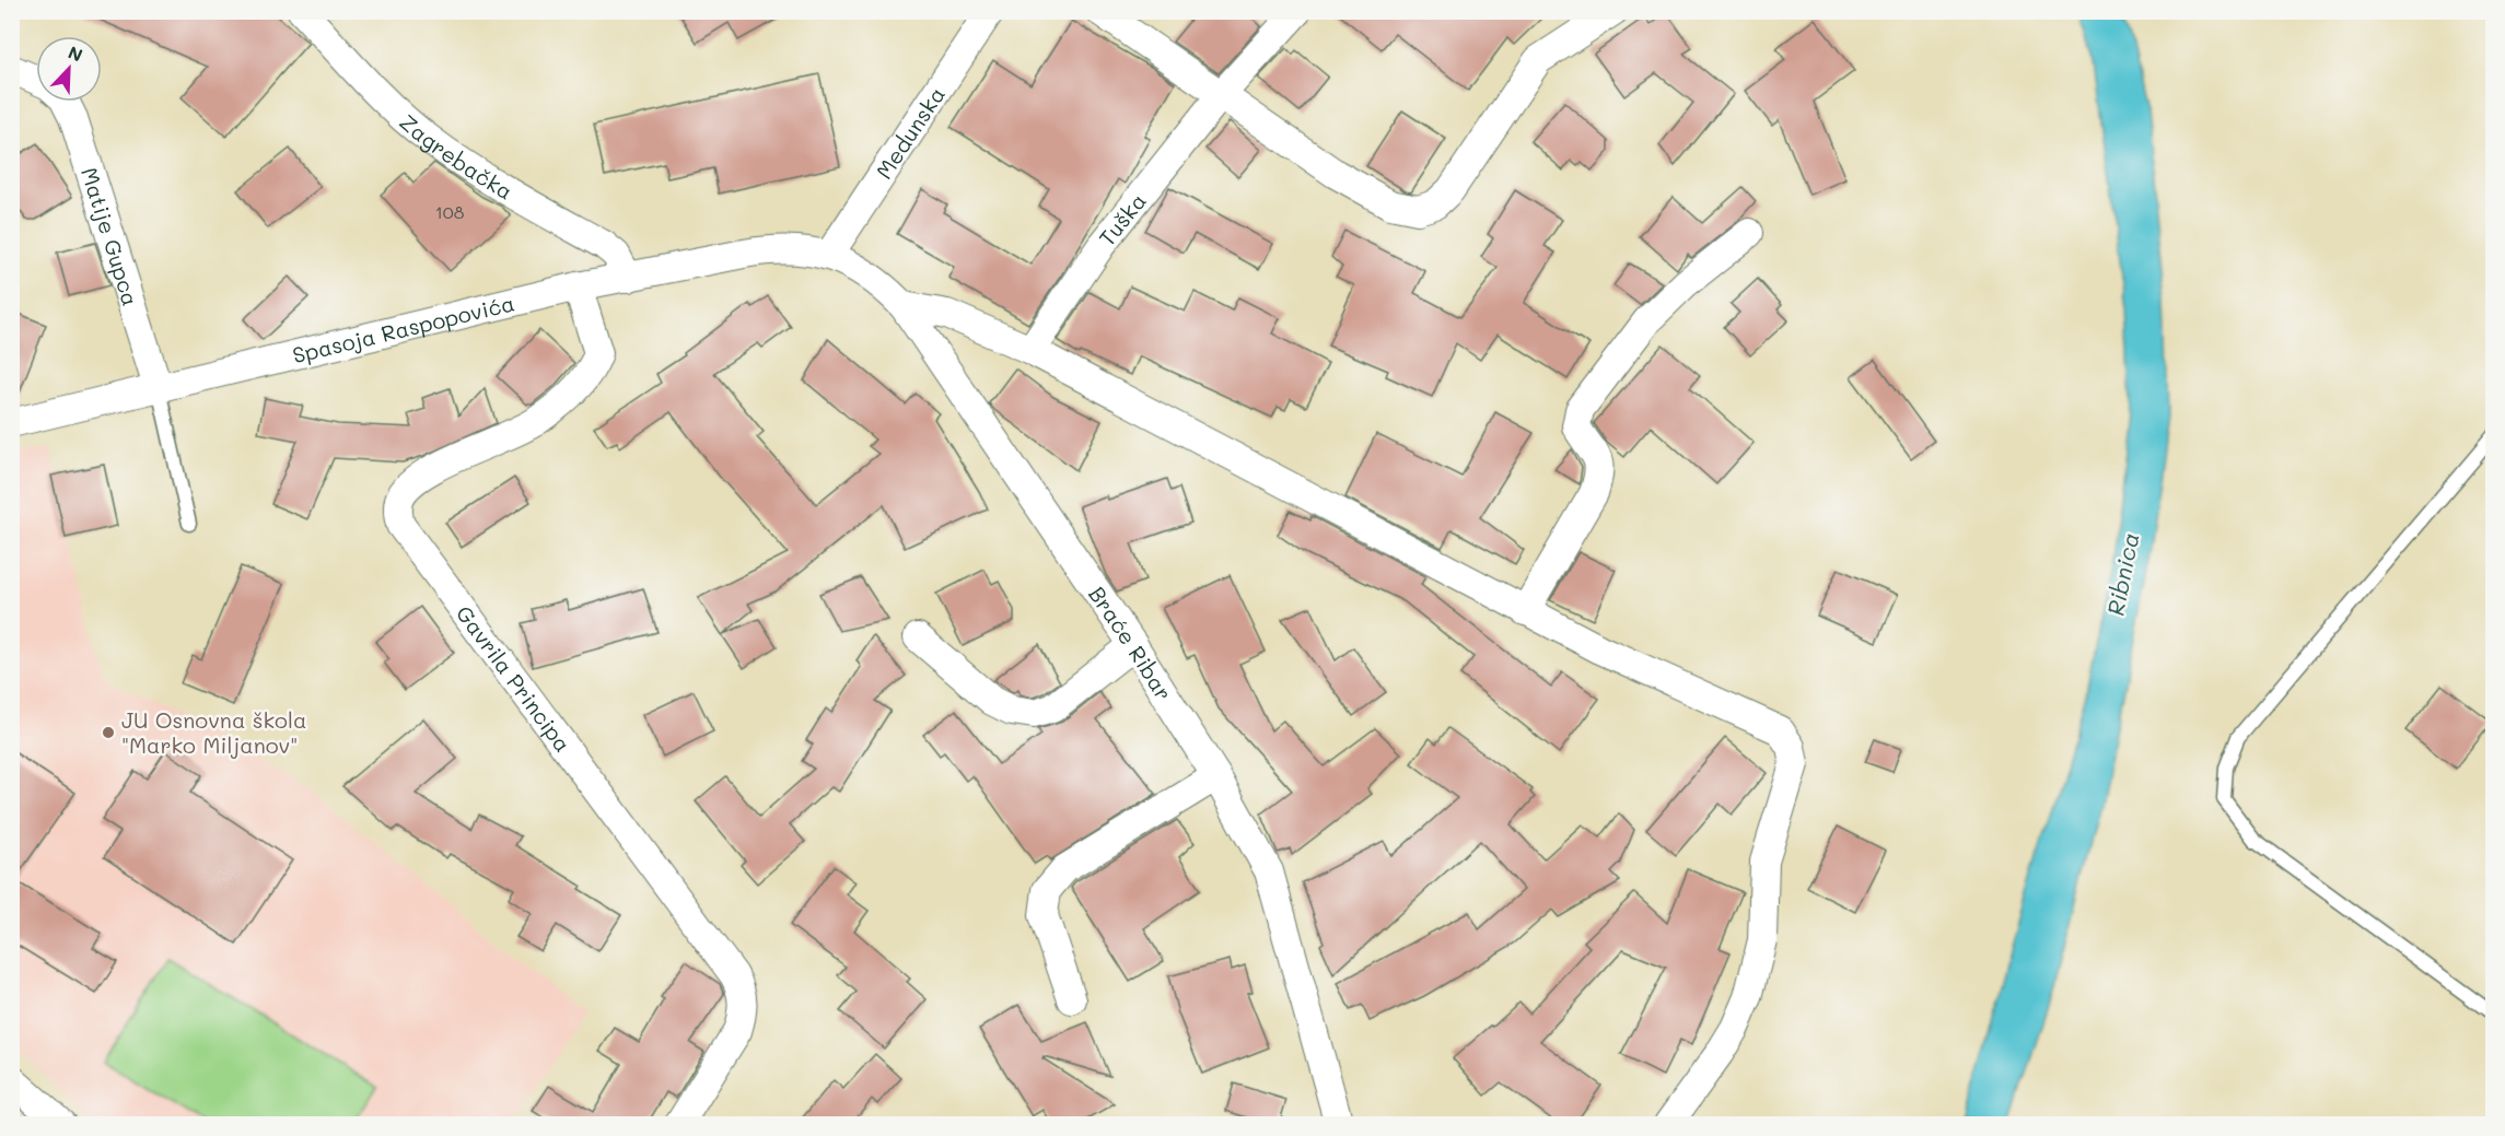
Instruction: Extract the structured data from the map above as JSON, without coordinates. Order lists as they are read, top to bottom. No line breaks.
{"streets":{"street":["Medunska","Zagrebačka","Tuška","Matije Gupca","Spasoja Raspopovića","Braće Ribar","Gavrila Principa"]},"crossings":[["Medunska","Braće Ribar"],["Zagrebačka","Spasoja Raspopovića"],["Matije Gupca","Spasoja Raspopovića"],["Spasoja Raspopovića","Braće Ribar"],["Spasoja Raspopovića","Gavrila Principa"]],"water":["Ribnica"],"places":["JU Osnovna škola \"Marko Miljanov\""],"house_numbers":["108"],"north":"top right"}
